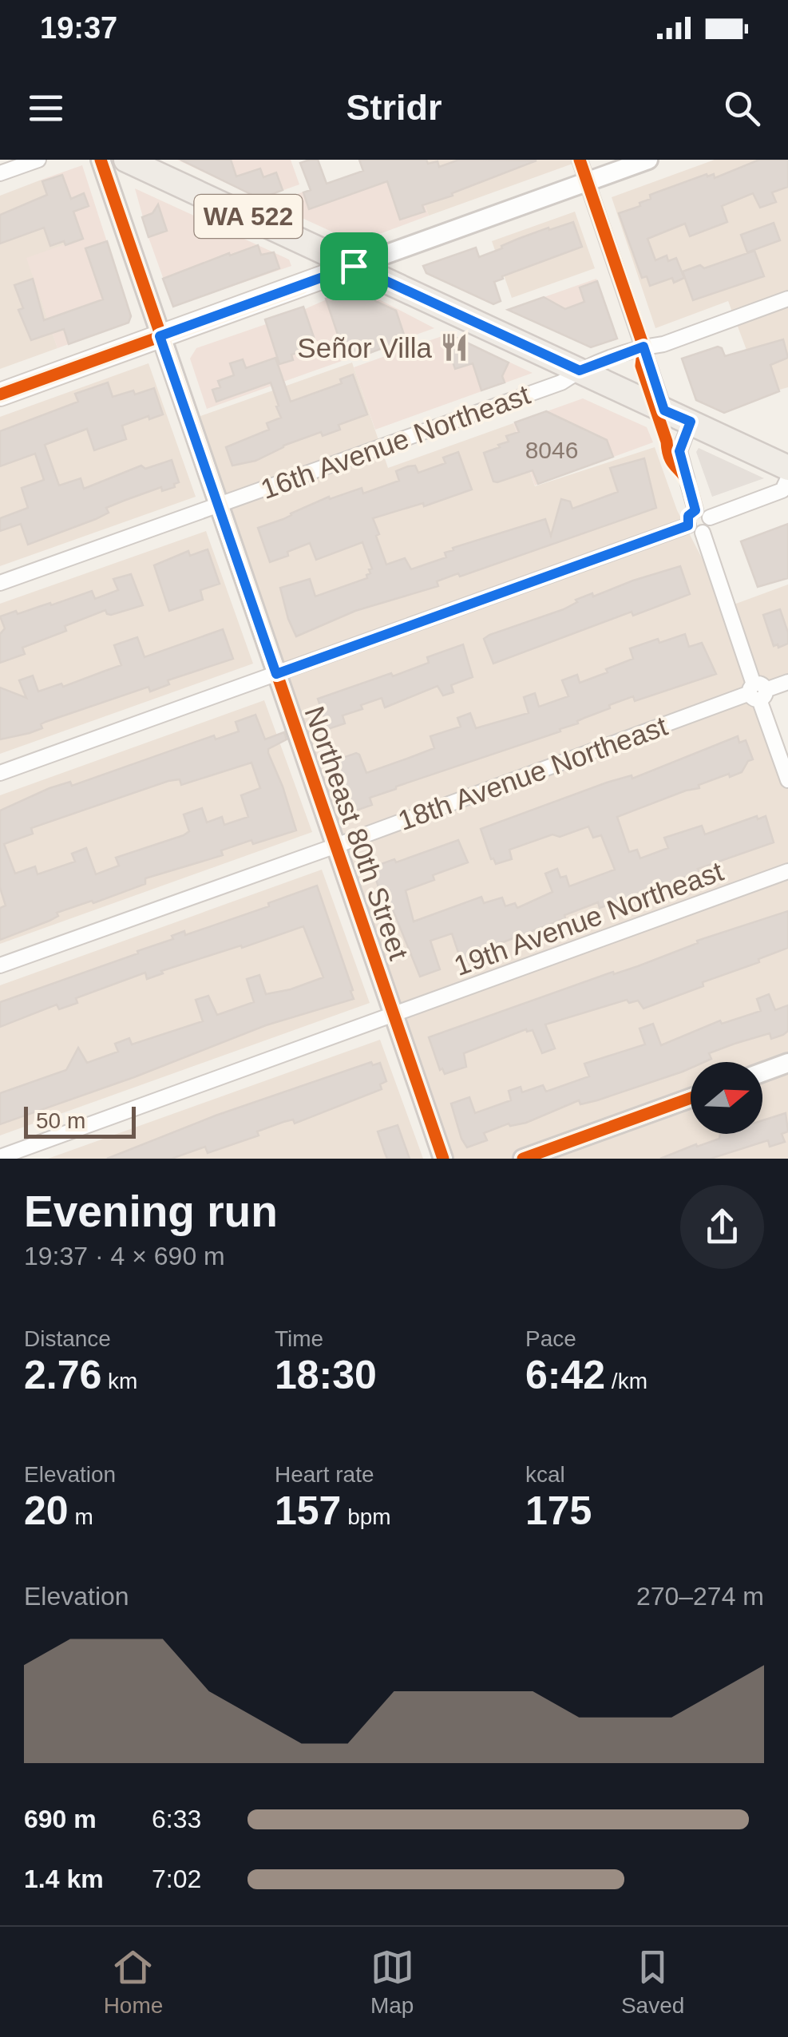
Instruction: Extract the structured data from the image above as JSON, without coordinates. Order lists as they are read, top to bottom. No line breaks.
{"streets":{"main road":["WA 522"],"street":["16th Avenue Northeast","18th Avenue Northeast","Northeast 80th Street","19th Avenue Northeast"]},"crossings":[["WA 522","16th Avenue Northeast"],["16th Avenue Northeast","Northeast 80th Street"],["18th Avenue Northeast","Northeast 80th Street"],["Northeast 80th Street","19th Avenue Northeast"]],"places":{"restaurant":["Señor Villa"]},"house_numbers":["8046"],"scale_bar":"50 m","north":"right","page":{"status":"19:37","header":"Stridr","scale":"50 m","heading":["Evening run","19:37 · 4 × 690 m"],"stats":[["Distance","2.76 km"],["Time","18:30"],["Pace","6:42 /km"],["Elevation","20 m"],["Heart rate","157 bpm"],["kcal","175"]],"chart":["Elevation","270–274 m"],"list":[{"name":"690 m","note":"6:33"},{"name":"1.4 km","note":"7:02"}],"tabs":["Home","Map","Saved"]}}
